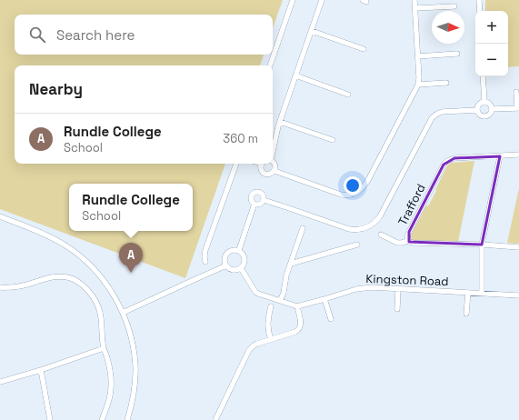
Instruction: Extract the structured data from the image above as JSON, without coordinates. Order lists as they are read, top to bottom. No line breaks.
{"streets":{"street":["Trafford","Kingston Road"]},"north":"right","page":{"map_buttons":["+","−"],"search":"Search here","heading":"Nearby","list":[{"mark":"A","name":"Rundle College","note":"School","value":"360 m"}],"popup":["Rundle College","School"],"pins":"A"}}
